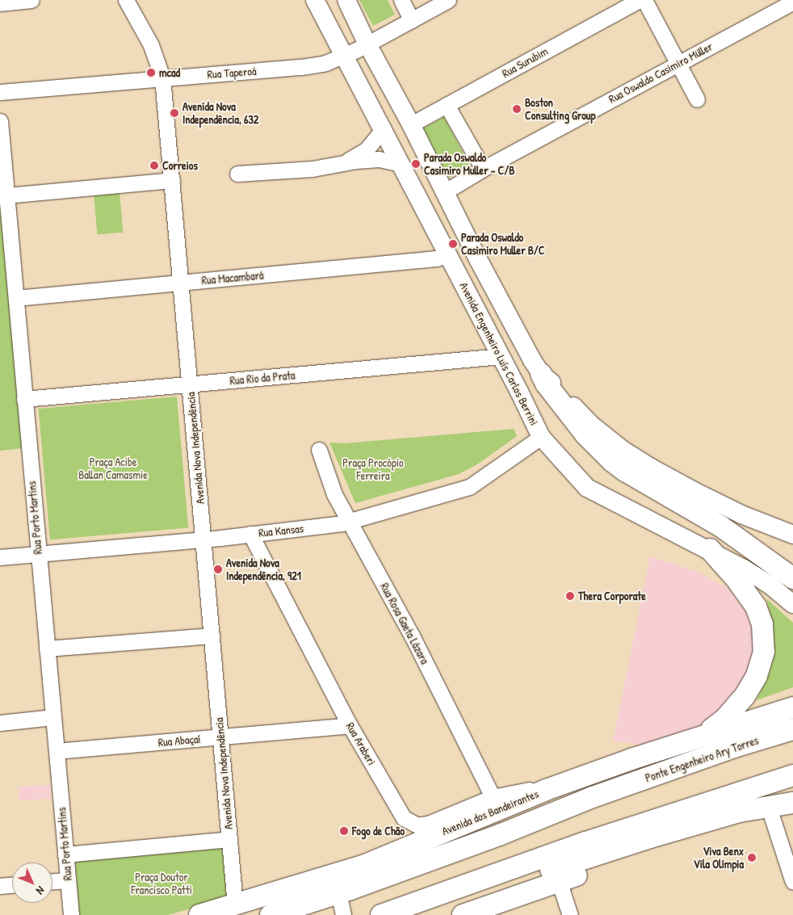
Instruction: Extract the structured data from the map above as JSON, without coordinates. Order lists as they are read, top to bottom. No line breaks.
{"streets":{"highway":["Ponte Engenheiro Ary Torres","Avenida dos Bandeirantes"],"main road":["Avenida Engenheiro Luís Carlos Berrini"],"street":["Rua Surubim","Rua Taperoá","Rua Oswaldo Casimiro Müller","Rua Macambará","Rua Rio da Prata","Avenida Nova Independência","Rua Porto Martins","Rua Kansas","Rua Rosa Gaeta Lázara","Rua Abaçaí","Rua Araberi"]},"crossings":[["Rua Taperoá","Avenida Engenheiro Luís Carlos Berrini"],["Rua Taperoá","Avenida Nova Independência"],["Rua Macambará","Avenida Engenheiro Luís Carlos Berrini"],["Rua Macambará","Avenida Nova Independência"],["Rua Macambará","Rua Porto Martins"],["Avenida Engenheiro Luís Carlos Berrini","Rua Rio da Prata"],["Avenida Engenheiro Luís Carlos Berrini","Rua Kansas"],["Rua Rio da Prata","Avenida Nova Independência"],["Rua Rio da Prata","Rua Porto Martins"],["Avenida Nova Independência","Rua Kansas"],["Avenida Nova Independência","Rua Abaçaí"],["Avenida Nova Independência","Avenida dos Bandeirantes"],["Rua Porto Martins","Rua Kansas"],["Rua Porto Martins","Rua Abaçaí"],["Rua Kansas","Rua Rosa Gaeta Lázara"],["Rua Kansas","Rua Araberi"],["Rua Rosa Gaeta Lázara","Rua Araberi"],["Rua Abaçaí","Rua Araberi"],["Rua Araberi","Avenida dos Bandeirantes"],["Ponte Engenheiro Ary Torres","Avenida dos Bandeirantes"]],"parks":["Praça Acibe Ballan Camasmie","Praça Procópio Ferreira","Praça Doutor Francisco Patti"],"places":["mcad","Boston Consulting Group","Avenida Nova Independência, 632","Parada Oswaldo Casimiro Muller - C/B","Correios","Parada Oswaldo Casimiro Muller B/C","Avenida Nova Independência, 921","Thera Corporate","Fogo de Chão","Viva Benx Vila Olímpia"],"north":"bottom right"}
